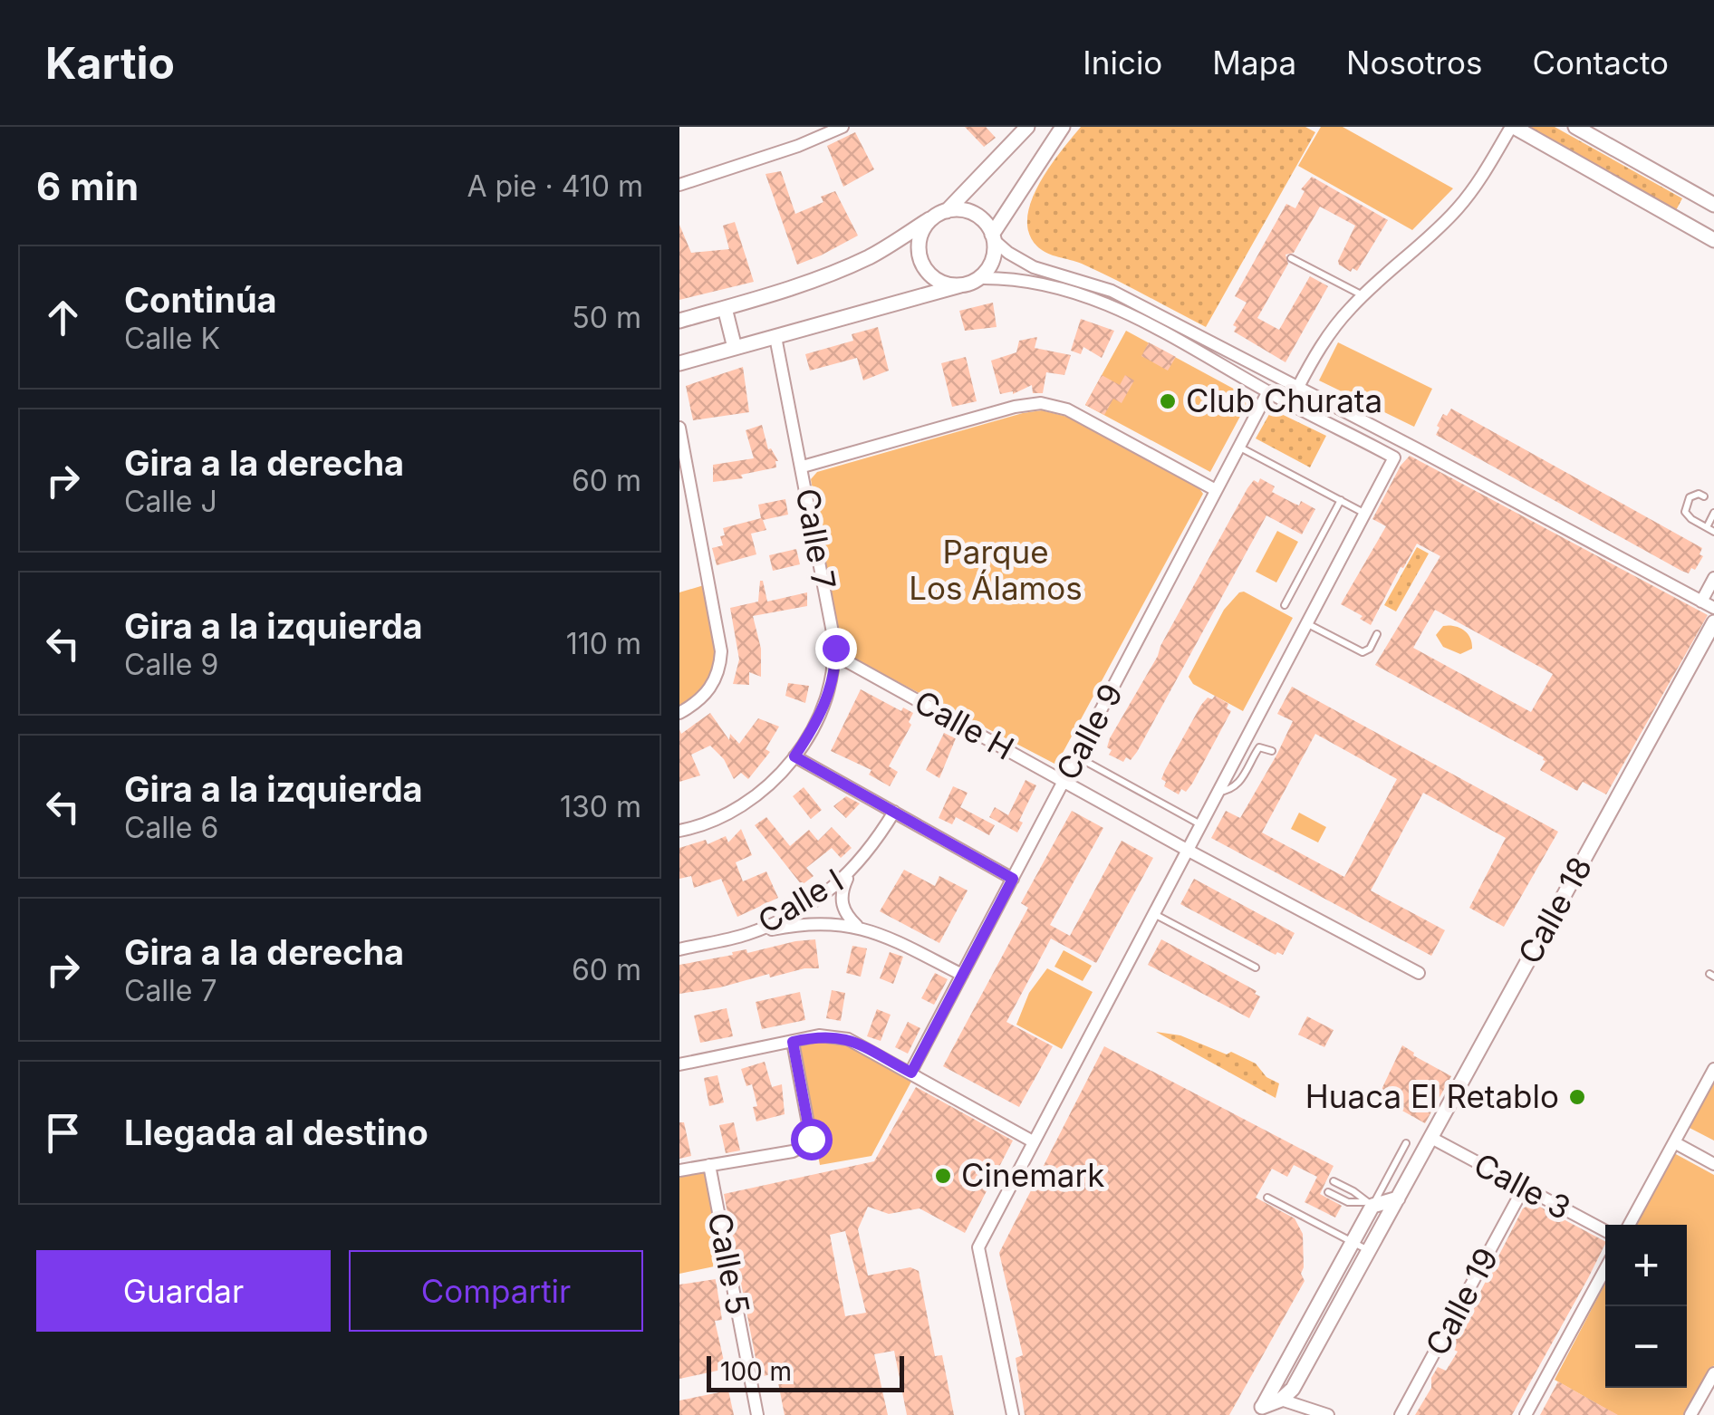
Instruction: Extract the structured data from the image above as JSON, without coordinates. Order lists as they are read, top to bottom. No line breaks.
{"streets":{"street":["Calle 7","Calle H","Calle 9","Calle I","Calle 18","Calle 3","Calle 5","Calle 19"]},"crossings":[["Calle 7","Calle H"],["Calle H","Calle 9"],["Calle 18","Calle 3"],["Calle 3","Calle 19"]],"parks":["Parque Los Álamos"],"places":["Club Churata","Huaca El Retablo","Cinemark"],"scale_bar":"100 m","page":{"header":"Kartio","nav":["Inicio","Mapa","Nosotros","Contacto"],"heading":["6 min","A pie · 410 m"],"list":[["Continúa","Calle K","50 m"],["Gira a la derecha","Calle J","60 m"],["Gira a la izquierda","Calle 9","110 m"],["Gira a la izquierda","Calle 6","130 m"],["Gira a la derecha","Calle 7","60 m"],"Llegada al destino"],"buttons":["Guardar","Compartir"],"map_buttons":["+","−"],"scale":"100 m"}}
